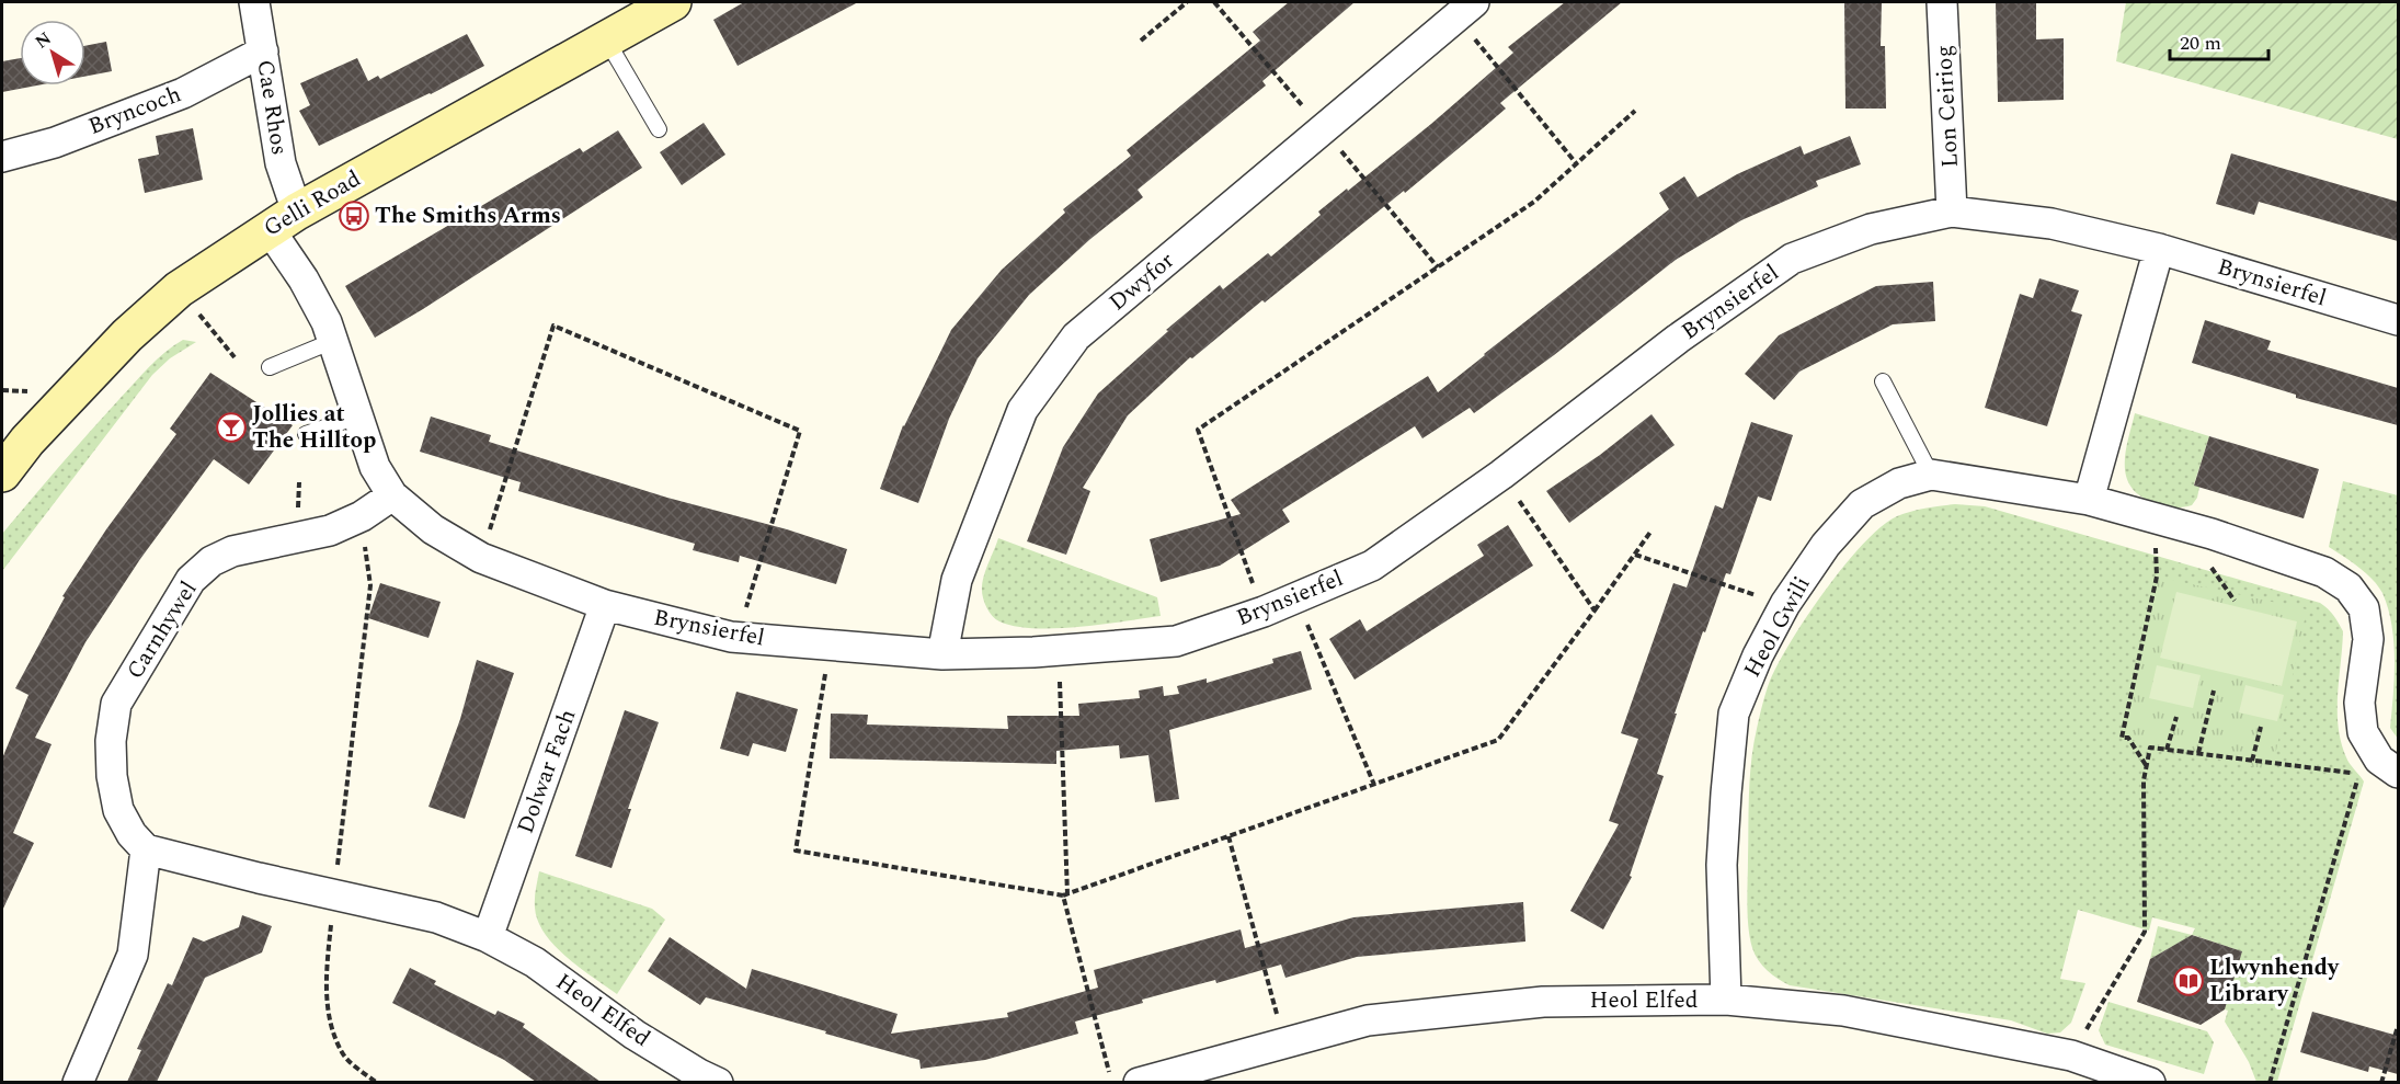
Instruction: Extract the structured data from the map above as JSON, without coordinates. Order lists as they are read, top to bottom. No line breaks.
{"streets":{"main road":["Gelli Road"],"street":["Lon Ceiriog","Cae Rhos","Bryncoch","Dwyfor","Brynsierfel","Heol Gwili","Carnhywel","Dolwar Fach","Heol Elfed"]},"crossings":[["Lon Ceiriog","Brynsierfel"],["Cae Rhos","Bryncoch"],["Cae Rhos","Gelli Road"],["Cae Rhos","Brynsierfel"],["Gelli Road","Brynsierfel"],["Dwyfor","Brynsierfel"],["Brynsierfel","Carnhywel"],["Brynsierfel","Dolwar Fach"],["Heol Gwili","Heol Elfed"],["Dolwar Fach","Heol Elfed"]],"places":{"bus stop":["The Smiths Arms"],"bar":["Jollies at The Hilltop"],"library":["Llwynhendy Library"]},"scale_bar":"20 m","north":"top left"}
